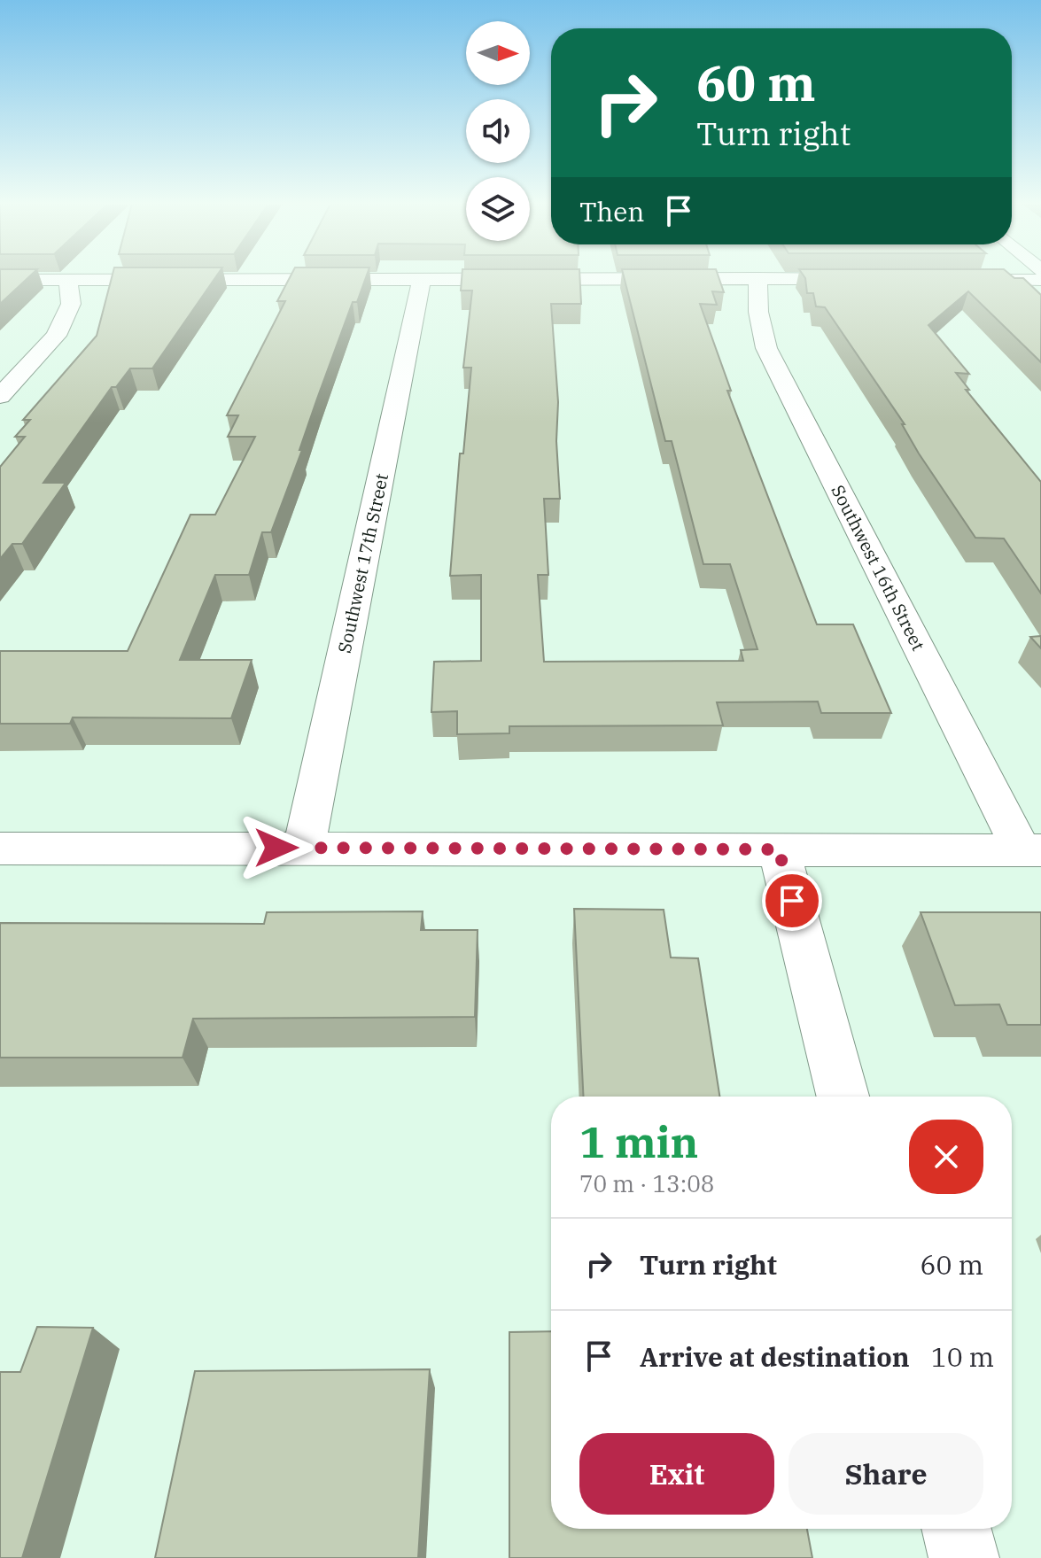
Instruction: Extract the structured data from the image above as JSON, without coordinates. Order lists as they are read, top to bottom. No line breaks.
{"streets":{"street":["Southwest 17th Street","Southwest 16th Street"]},"north":"right","page":{"turn":["60 m","Turn right"],"then":"Then","heading":["1 min","70 m · 13:08"],"list":[{"name":"Turn right","value":"60 m"},{"name":"Arrive at destination","value":"10 m"}],"buttons":["Exit","Share"]}}
